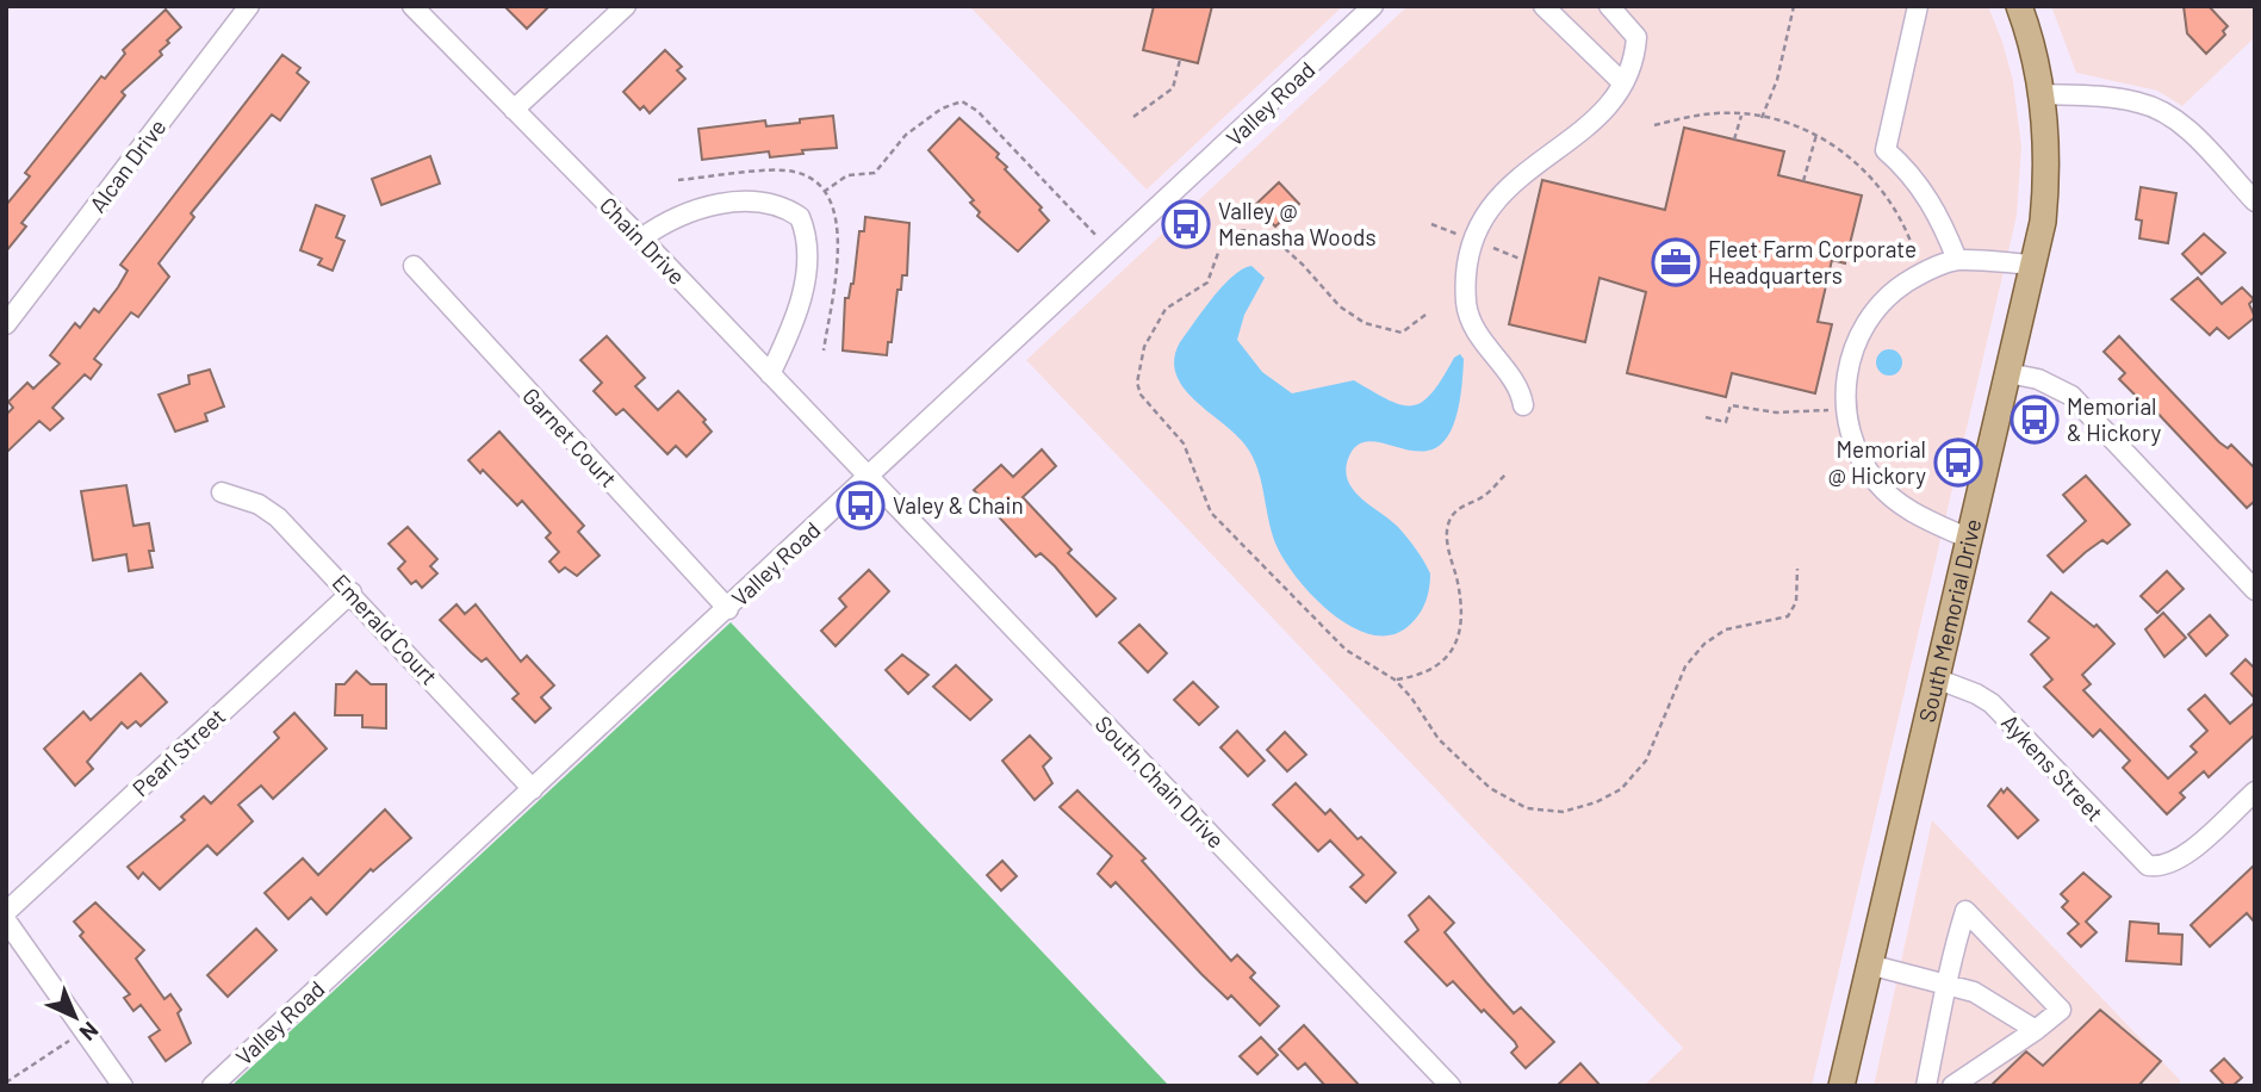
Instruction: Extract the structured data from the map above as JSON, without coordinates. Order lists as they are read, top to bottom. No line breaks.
{"streets":{"main road":["South Memorial Drive"],"street":["Valley Road","Alcan Drive","Chain Drive","Garnet Court","Emerald Court","Pearl Street","Aykens Street","South Chain Drive"]},"crossings":[["Valley Road","Chain Drive"],["Valley Road","Garnet Court"],["Valley Road","Emerald Court"],["Valley Road","South Chain Drive"],["Chain Drive","South Chain Drive"],["South Memorial Drive","Aykens Street"],["Emerald Court","Pearl Street"]],"places":{"bus stop":["Valley @ Menasha Woods","Memorial & Hickory","Memorial @ Hickory","Valey & Chain"],"office":["Fleet Farm Corporate Headquarters"]},"north":"bottom right"}
